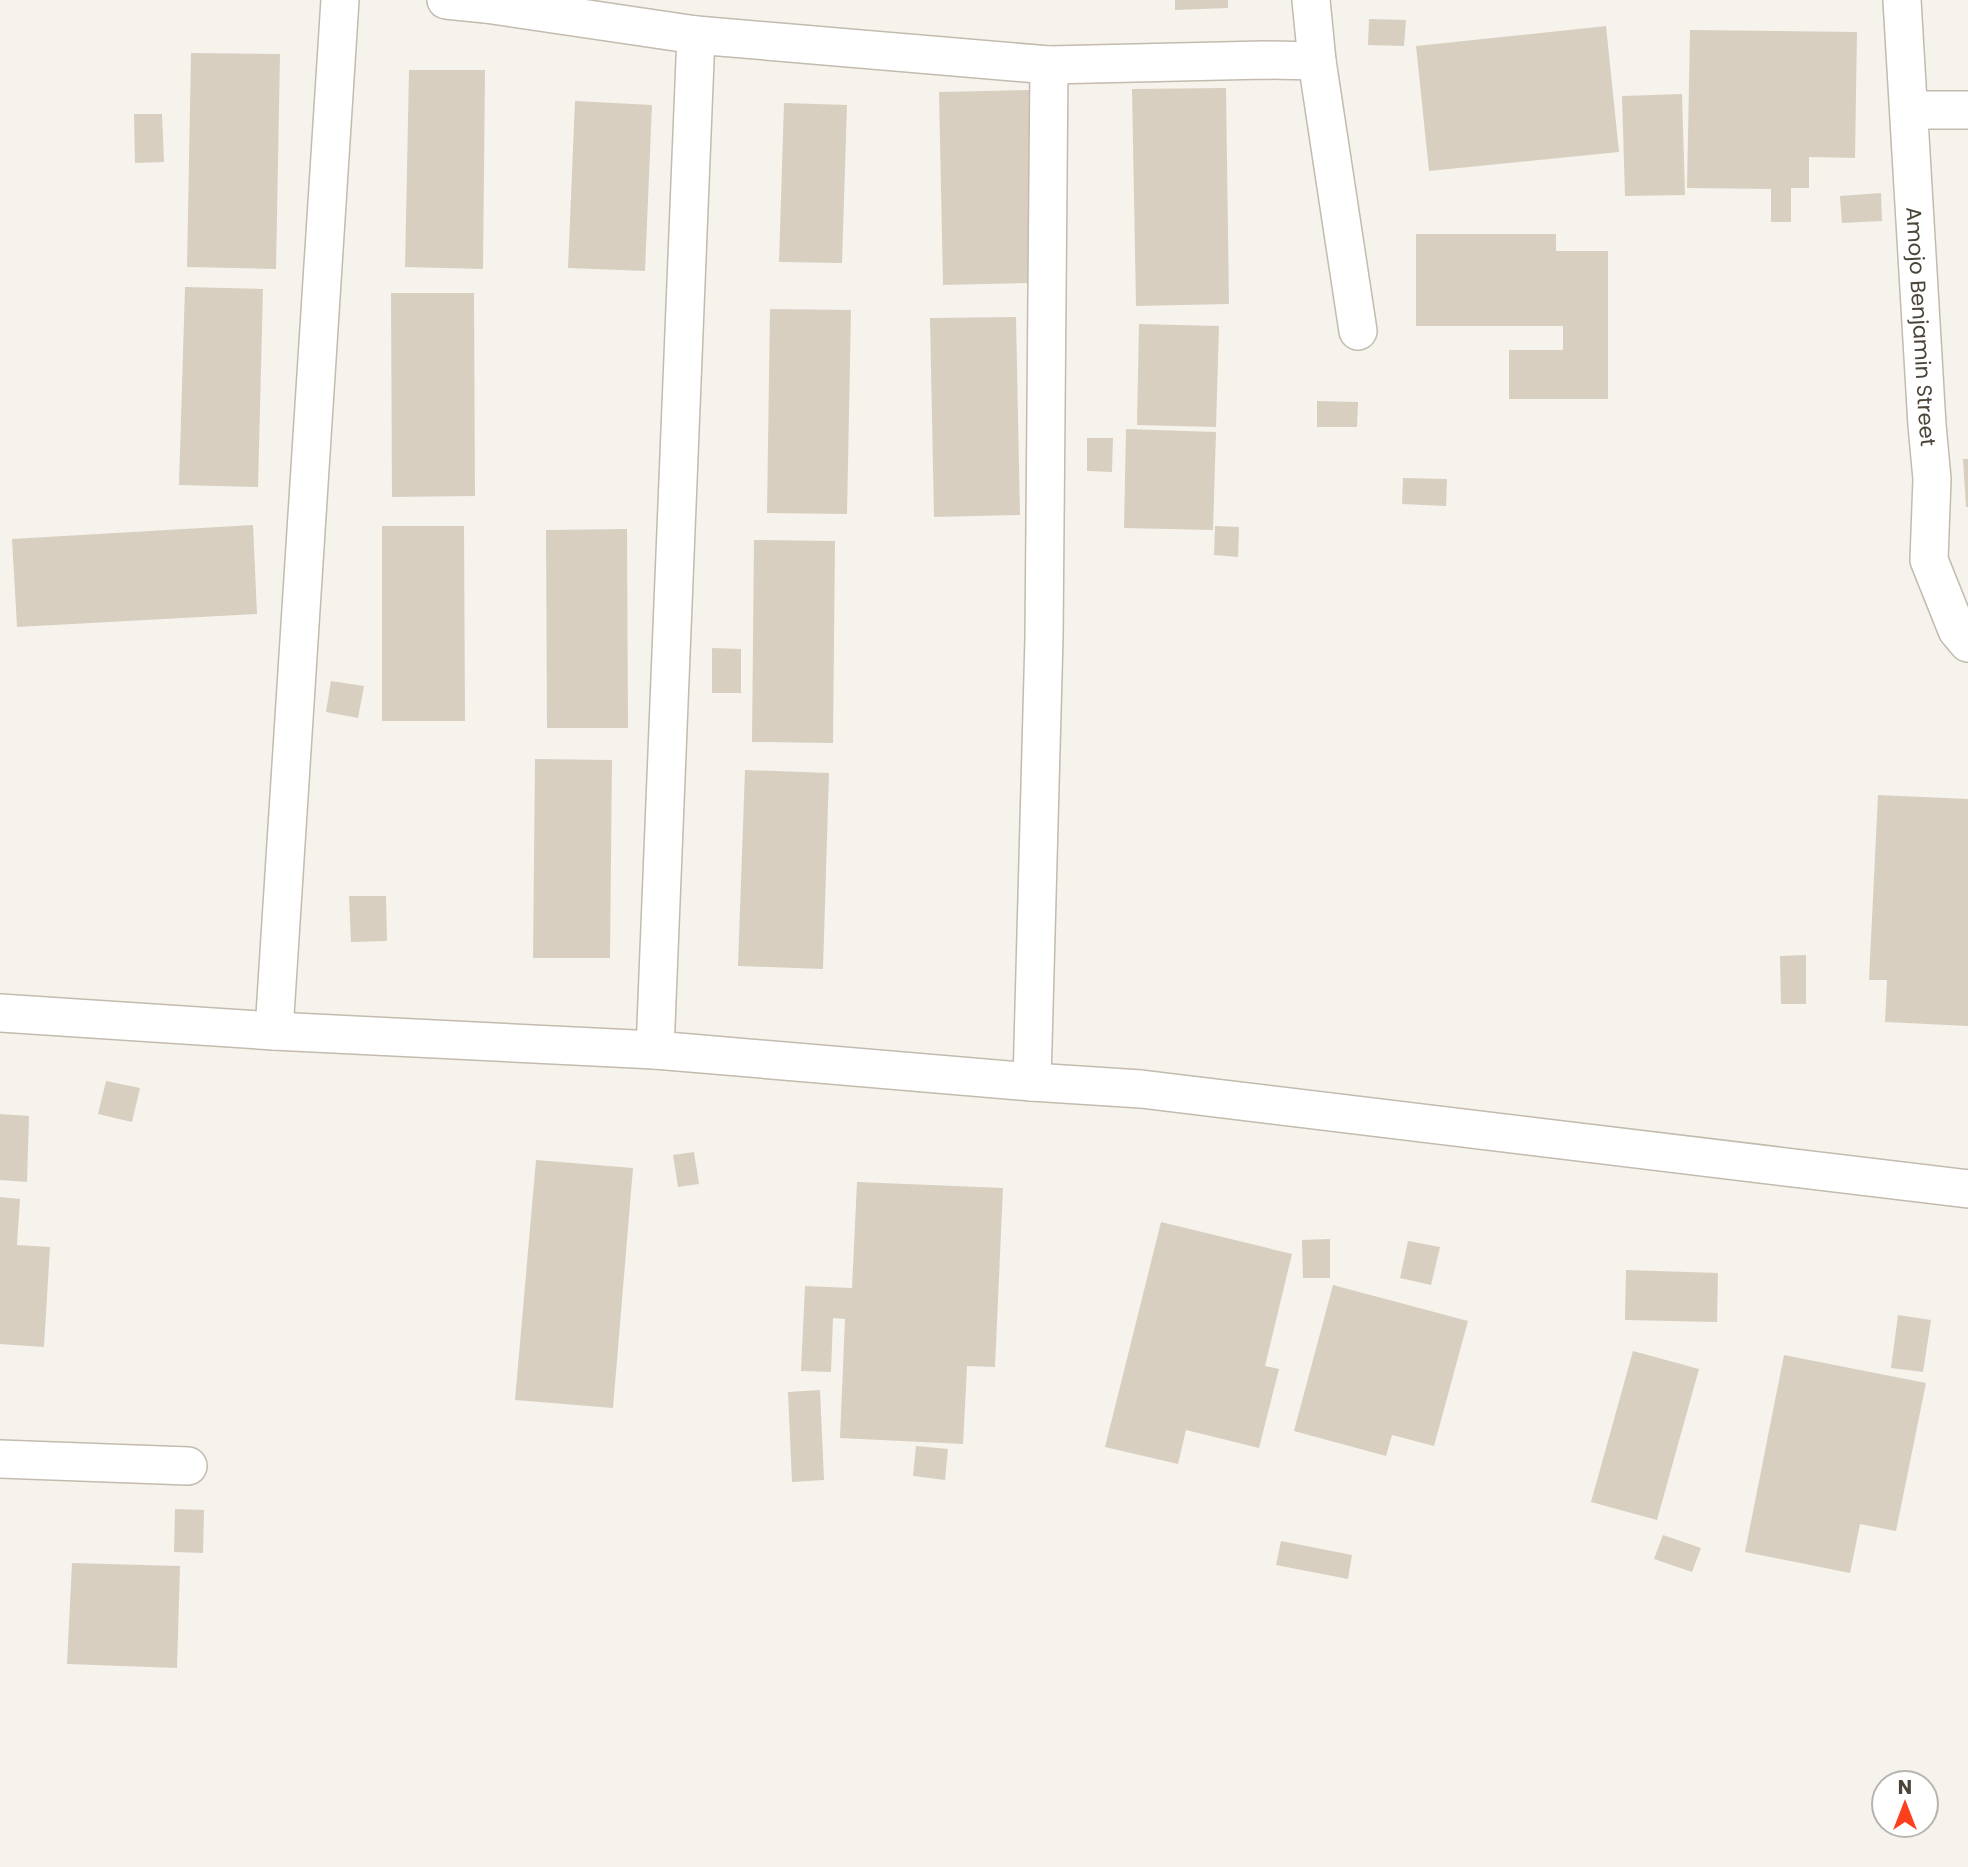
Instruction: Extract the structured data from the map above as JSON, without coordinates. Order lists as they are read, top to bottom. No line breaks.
{"streets":{"street":["Amojo Benjamin Street"]},"north":"top"}
